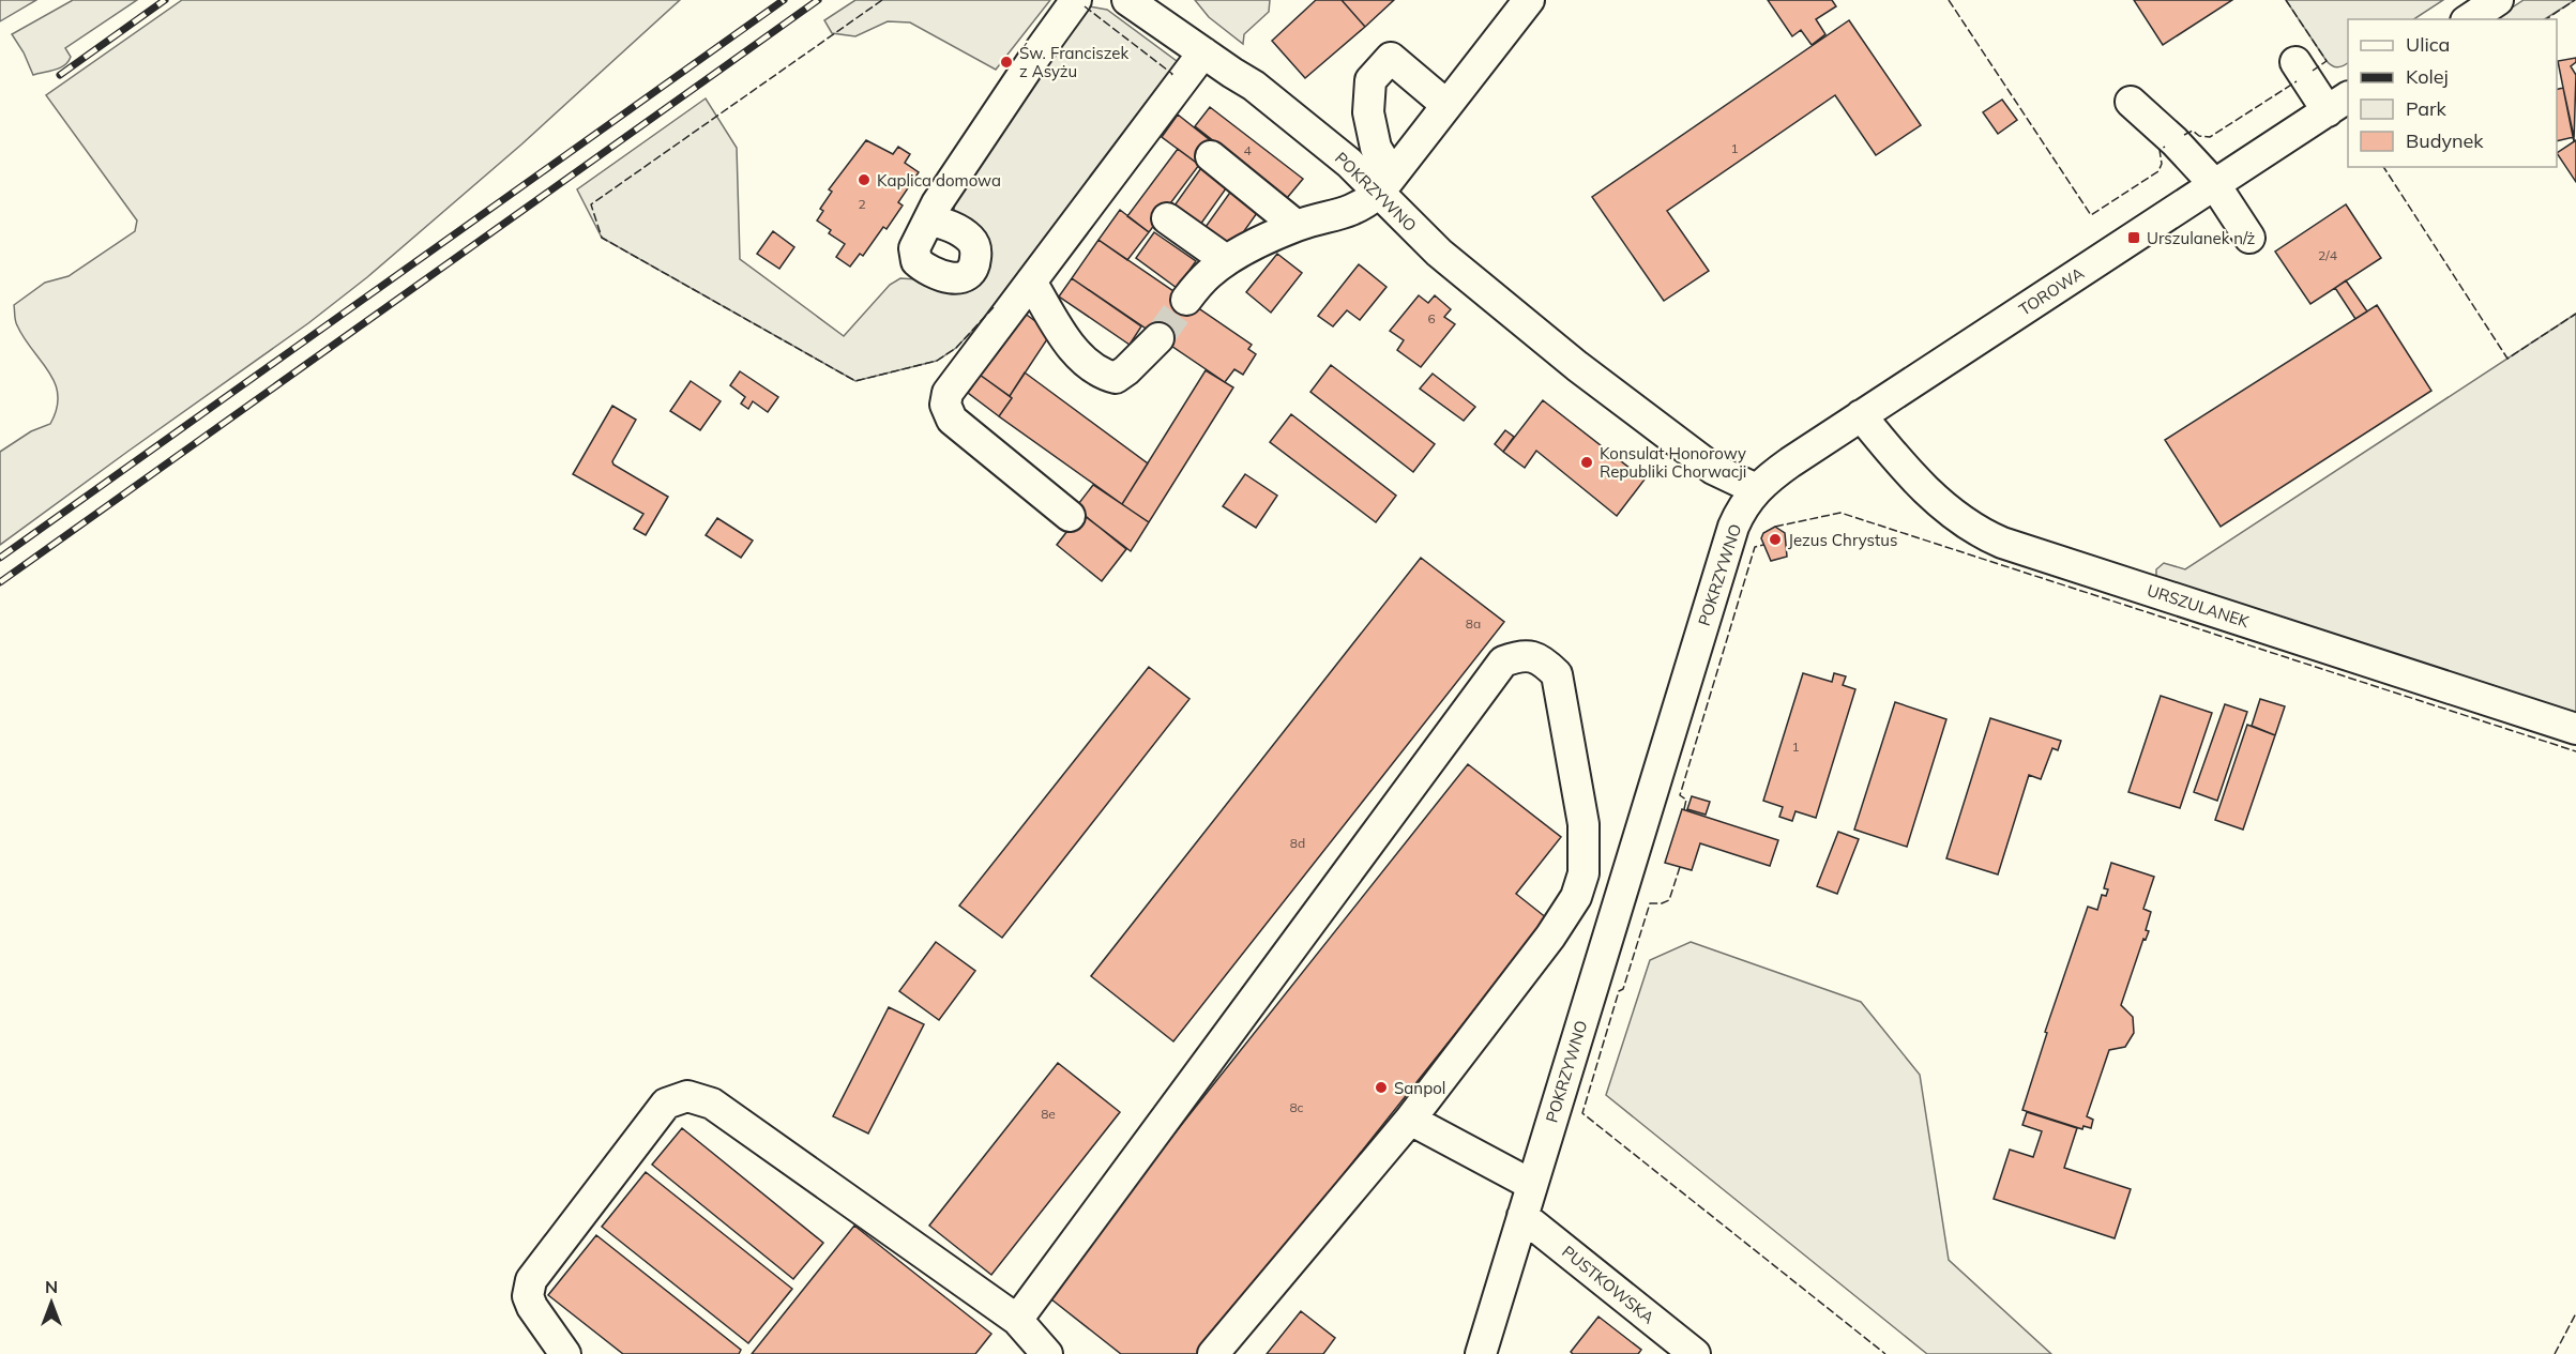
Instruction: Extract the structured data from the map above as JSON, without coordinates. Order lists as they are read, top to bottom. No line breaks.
{"streets":{"street":["POKRZYWNO","TOROWA","URSZULANEK","PUSTKOWSKA"]},"crossings":[["POKRZYWNO","TOROWA"],["POKRZYWNO","PUSTKOWSKA"],["TOROWA","URSZULANEK"]],"places":{"other":["Św. Franciszek z Asyżu","Kaplica domowa","Konsulat Honorowy Republiki Chorwacji","Jezus Chrystus","Sanpol"],"transit":["Urszulanek n/ż"]},"house_numbers":["1","4","2","2/4","6","8a","1","8d","8c","8e"],"legend":["Ulica","Kolej","Park","Budynek"],"north":"top"}
